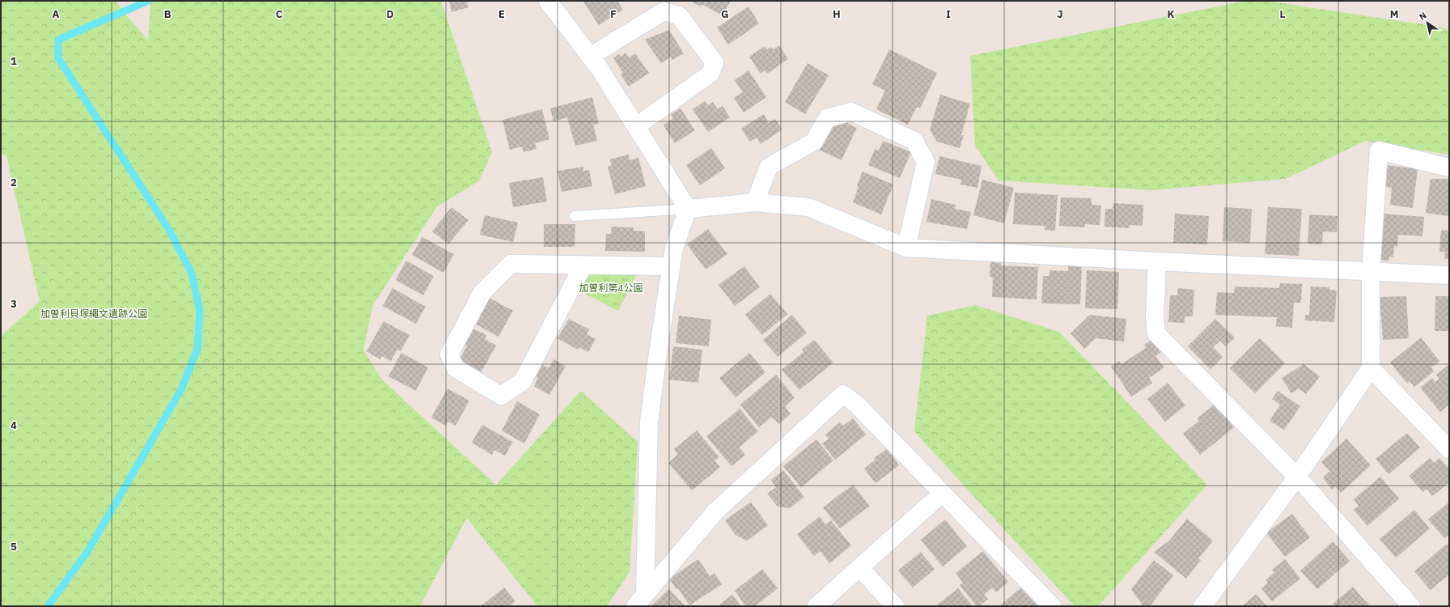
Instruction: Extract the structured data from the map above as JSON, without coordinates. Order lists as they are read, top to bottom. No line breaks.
{"parks":["加曽利第4公園","加曽利貝塚縄文遺跡公園"],"north":"top left","grid":{"columns":["A","B","C","D","E","F","G","H","I","J","K","L","M"],"rows":["1","2","3","4","5"]}}
